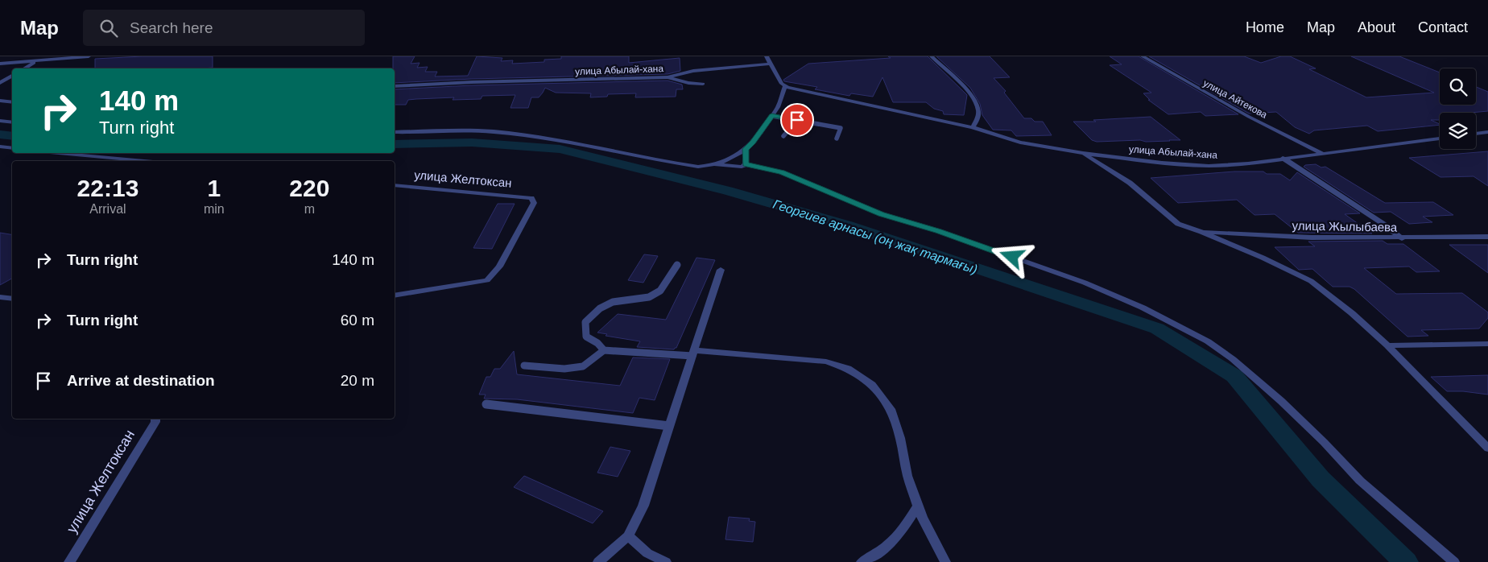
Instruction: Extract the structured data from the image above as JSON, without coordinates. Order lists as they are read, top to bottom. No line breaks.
{"streets":{"street":["улица Абылай-хана","улица Айтекова","улица Желтоксан","улица Жылыбаева"]},"crossings":[["улица Абылай-хана","улица Айтекова"],["улица Абылай-хана","улица Жылыбаева"]],"water":["Георгиев арнасы (оң жақ тармағы)"],"page":{"header":"Map","search":"Search here","nav":["Home","Map","About","Contact"],"turn":["140 m","Turn right"],"eta":["22:13","Arrival","1","min","220","m"],"list":[{"name":"Turn right","value":"140 m"},{"name":"Turn right","value":"60 m"},{"name":"Arrive at destination","value":"20 m"}]}}
